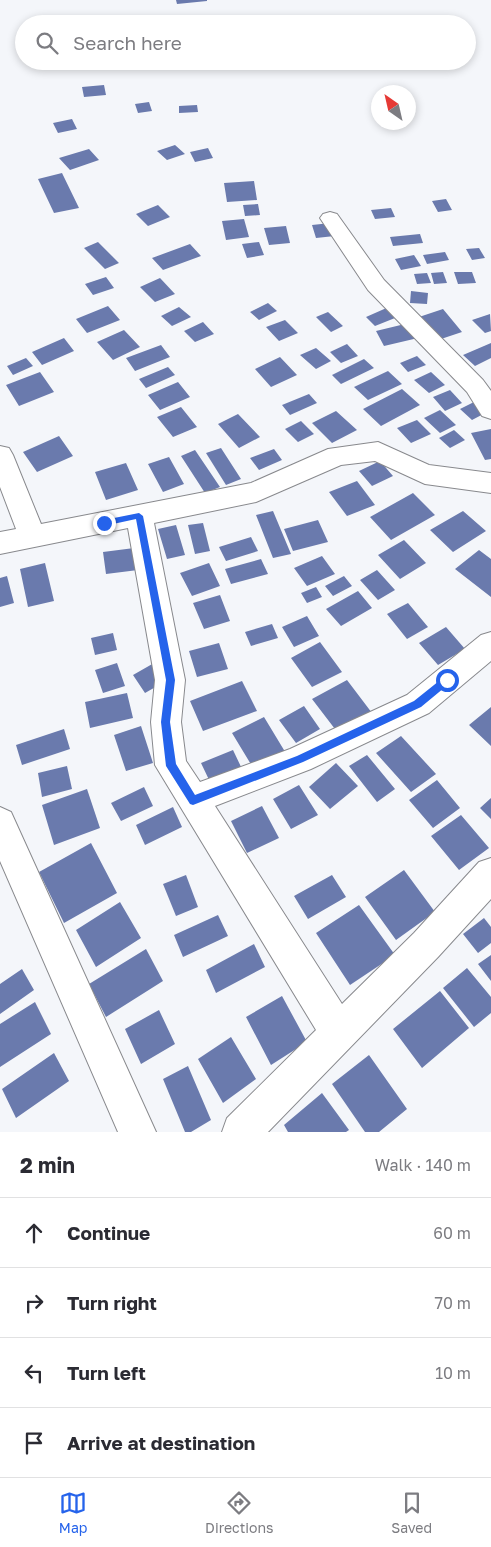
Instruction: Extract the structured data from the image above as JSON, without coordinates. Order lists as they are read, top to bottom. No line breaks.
{"north":"top left","page":{"search":"Search here","heading":["2 min","Walk · 140 m"],"list":[["Continue","60 m"],["Turn right","70 m"],["Turn left","10 m"],"Arrive at destination"],"nav":["Map","Directions","Saved"]}}
